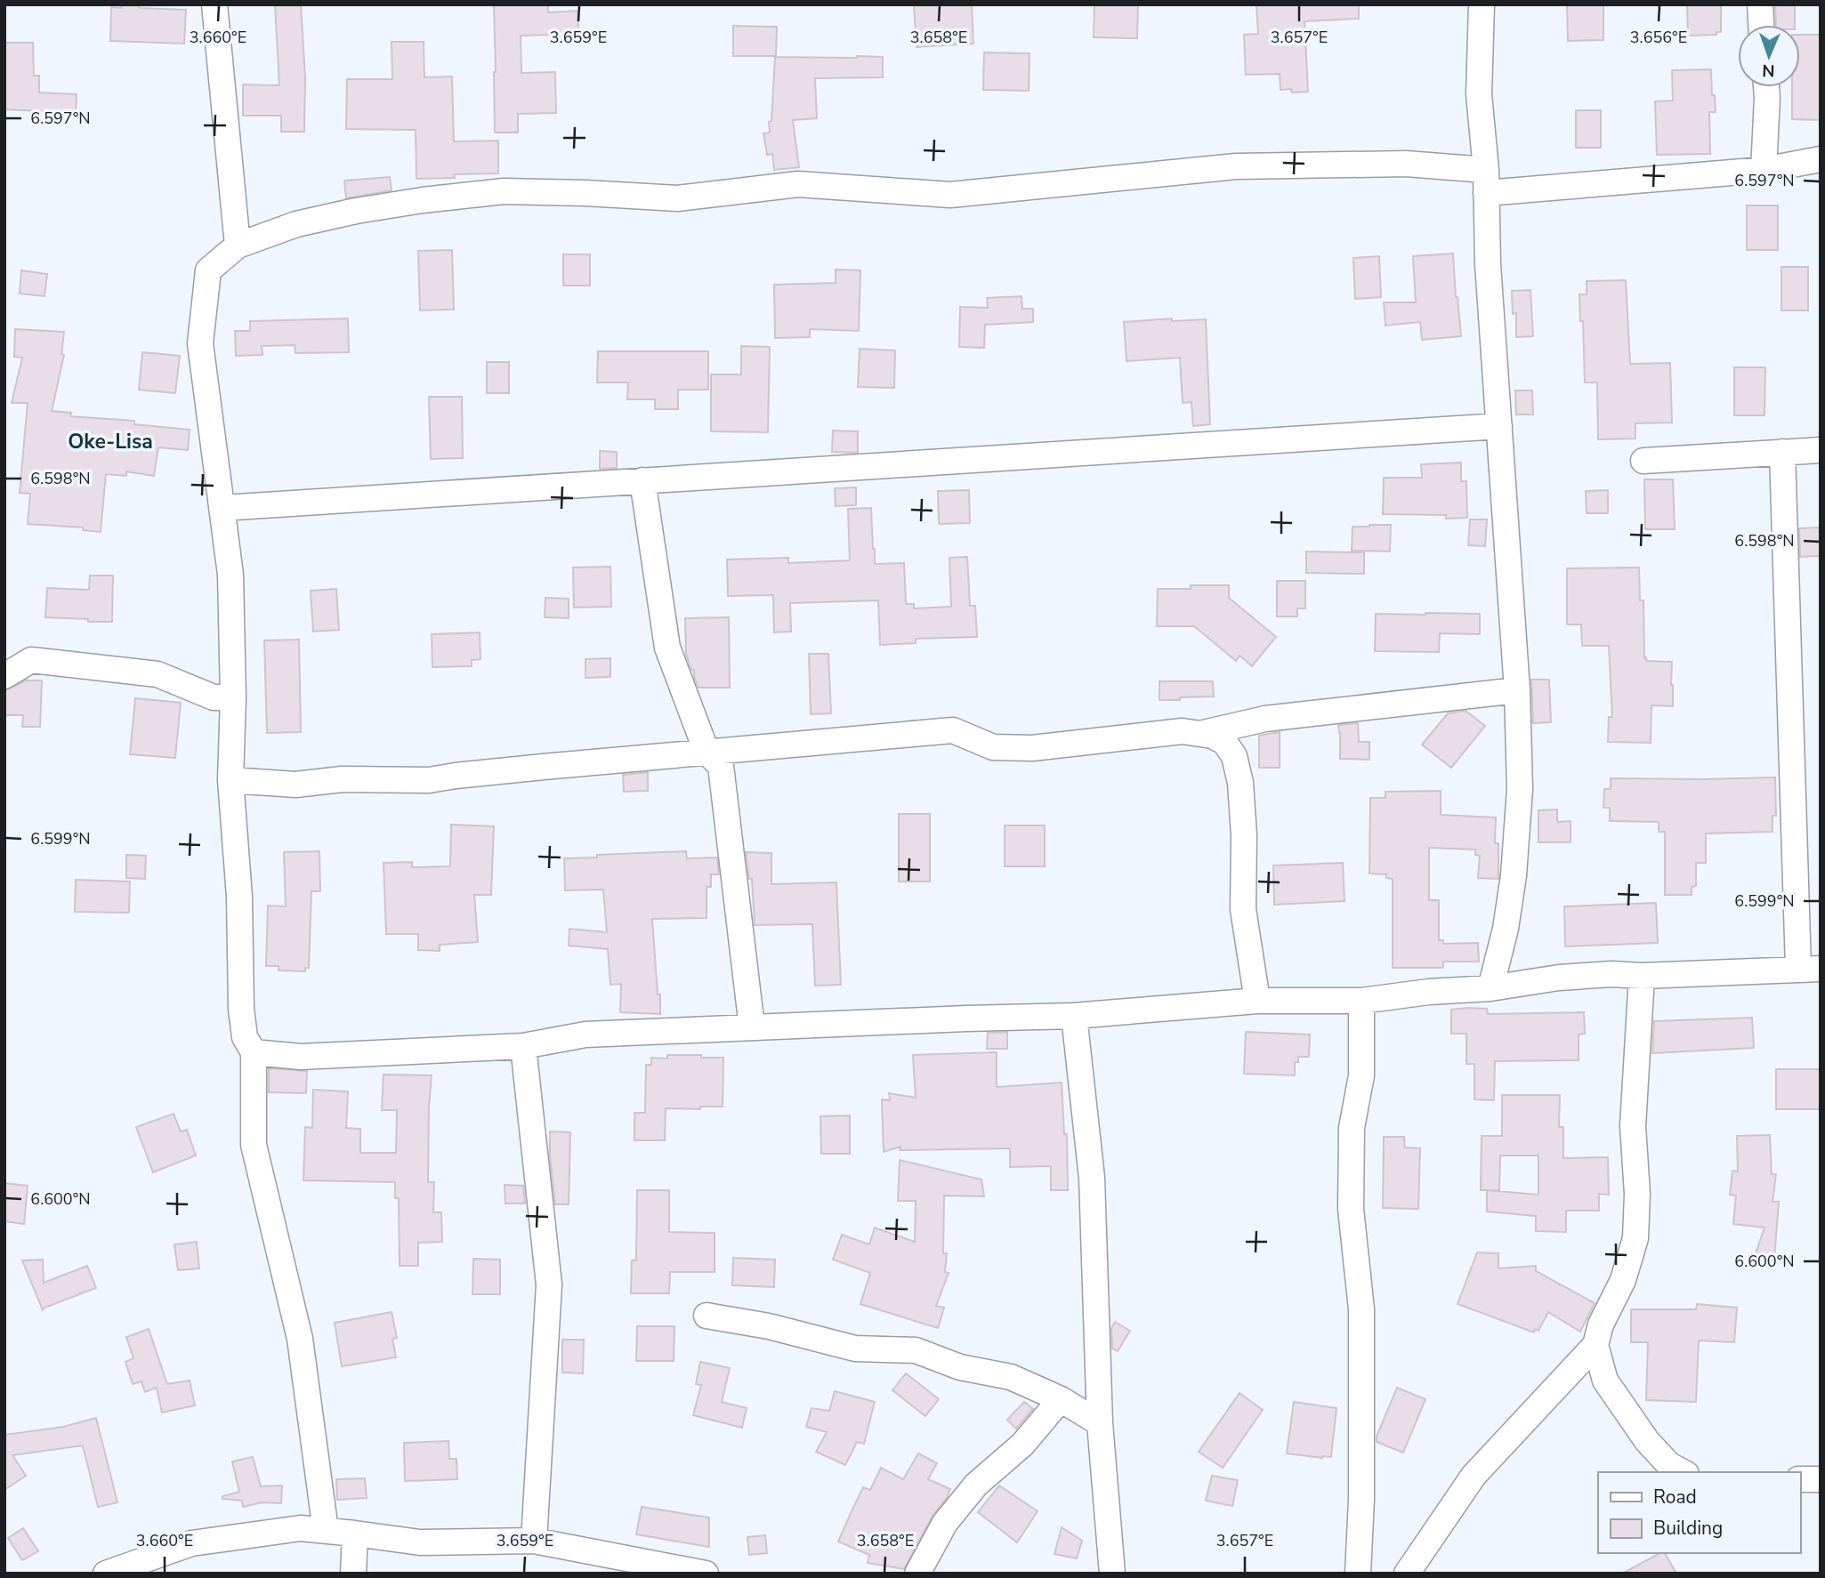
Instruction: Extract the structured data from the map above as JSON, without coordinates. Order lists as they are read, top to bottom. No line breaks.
{"districts":["Oke-Lisa"],"legend":["Road","Building"],"north":"bottom","coordinates":["3.660°E","3.659°E","3.658°E","3.657°E","3.656°E","6.597°N","6.598°N","6.599°N","6.600°N"]}
